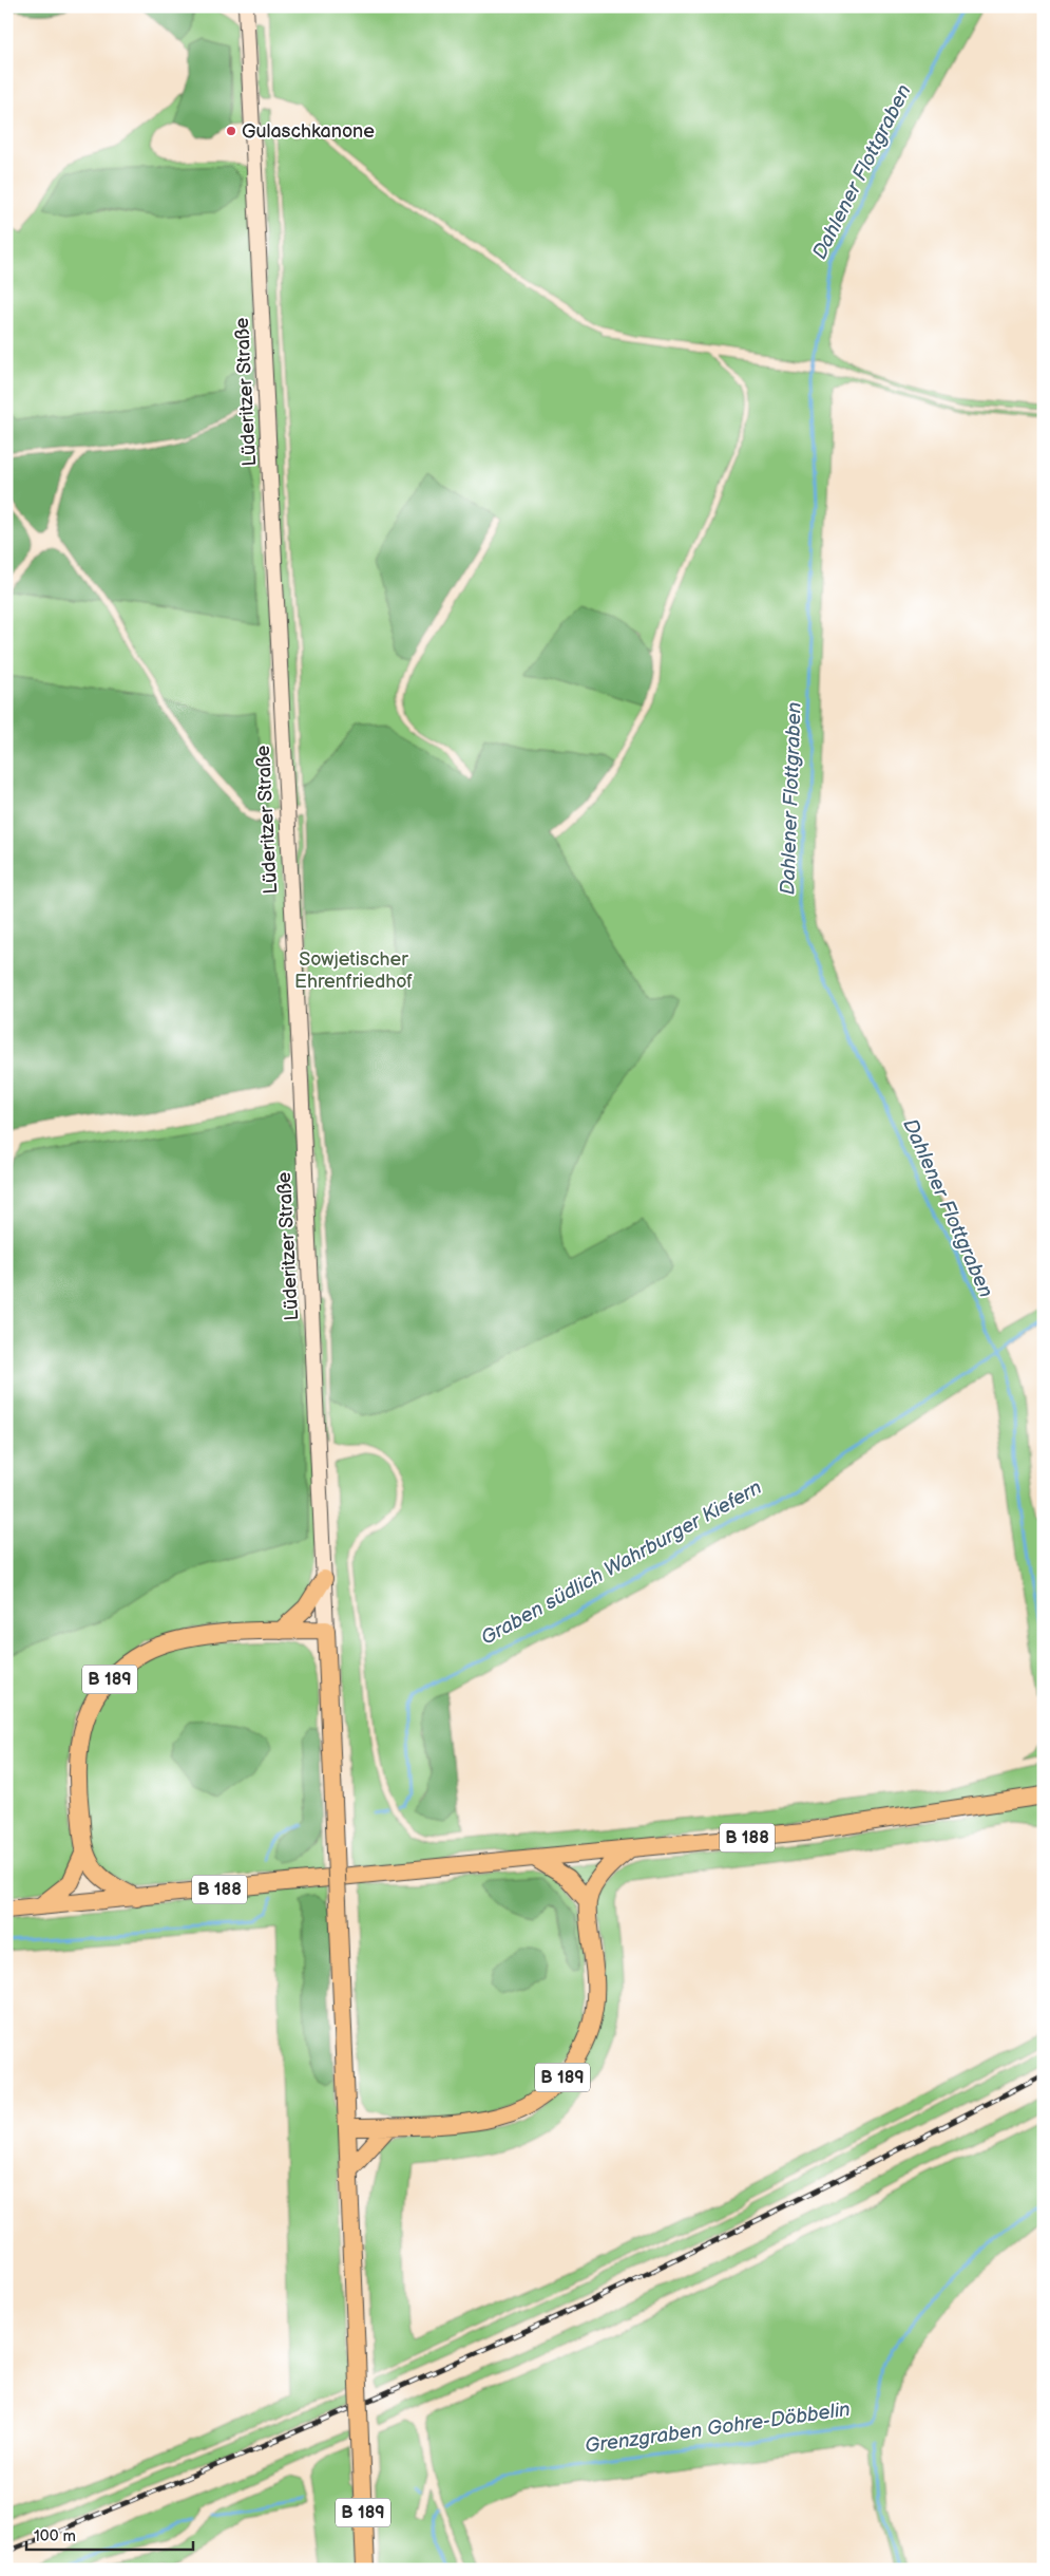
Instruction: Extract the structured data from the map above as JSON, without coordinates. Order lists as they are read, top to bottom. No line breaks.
{"streets":{"main road":["Lüderitzer Straße","B 189","B 188"]},"crossings":[["Lüderitzer Straße","B 189"],["B 189","B 188"]],"water":["Dahlener Flottgraben","Graben südlich Wahrburger Kiefern","Grenzgraben Gohre-Döbbelin"],"parks":["Sowjetischer Ehrenfriedhof"],"places":["Gulaschkanone"],"scale_bar":"100 m"}
